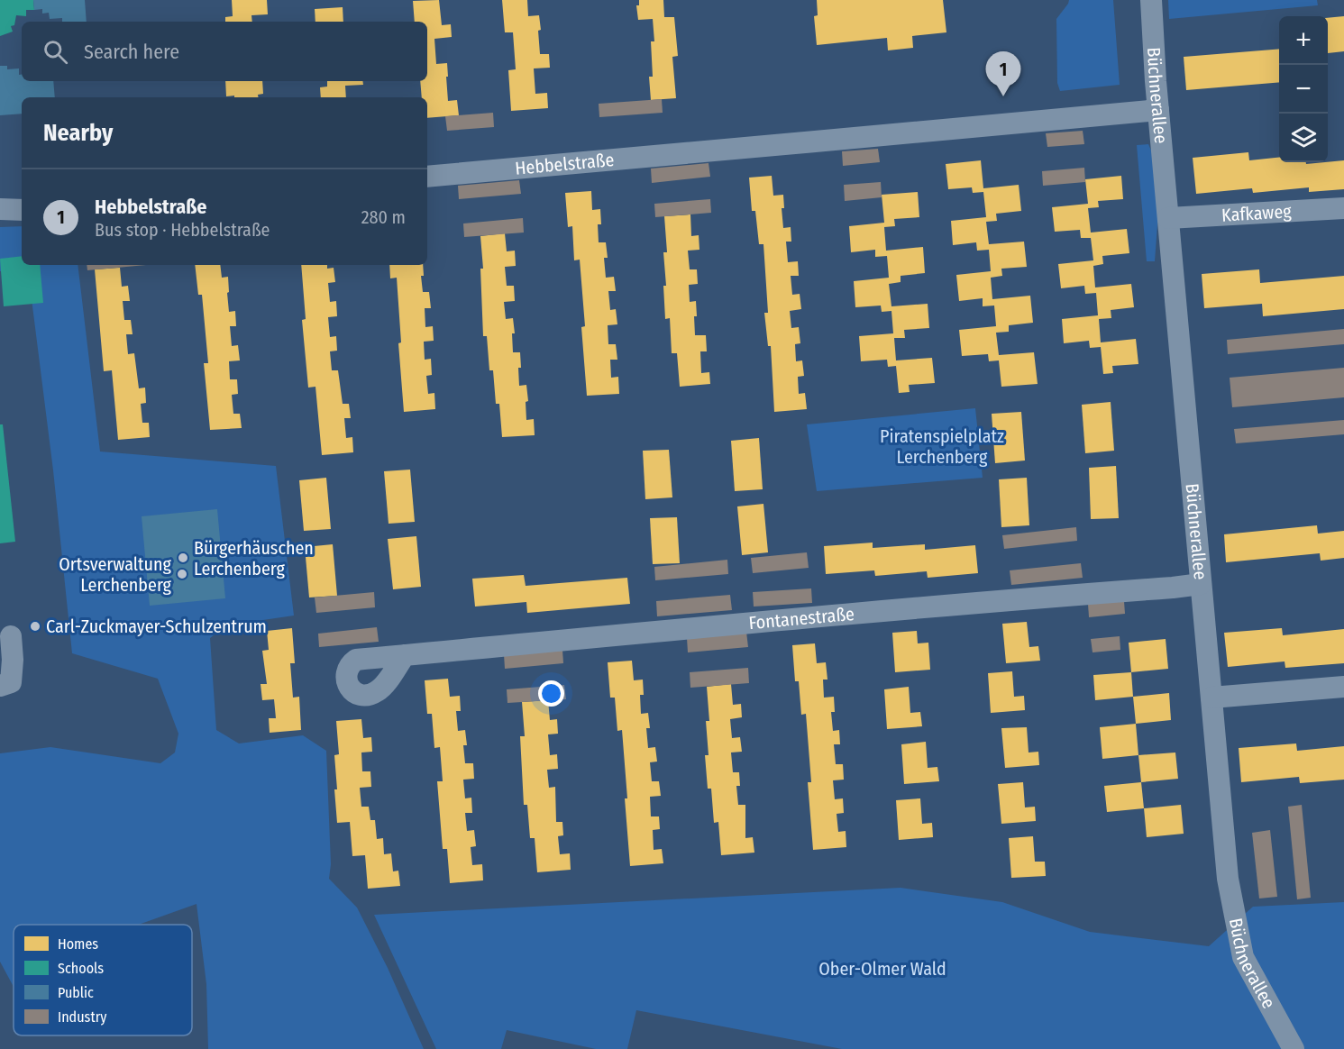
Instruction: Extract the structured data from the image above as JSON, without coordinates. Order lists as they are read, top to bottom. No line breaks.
{"streets":{"street":["Büchnerallee","Hebbelstraße","Kafkaweg","Fontanestraße"]},"crossings":[["Büchnerallee","Hebbelstraße"],["Büchnerallee","Kafkaweg"],["Büchnerallee","Fontanestraße"]],"parks":["Piratenspielplatz Lerchenberg","Ober-Olmer Wald"],"places":["Bürgerhäuschen Lerchenberg","Ortsverwaltung Lerchenberg","Carl-Zuckmayer-Schulzentrum"],"legend":["Homes","Schools","Public","Industry"],"page":{"map_buttons":["+","−"],"search":"Search here","pins":"1","heading":"Nearby","list":[{"mark":"1","name":"Hebbelstraße","note":"Bus stop · Hebbelstraße","value":"280 m"}]}}
